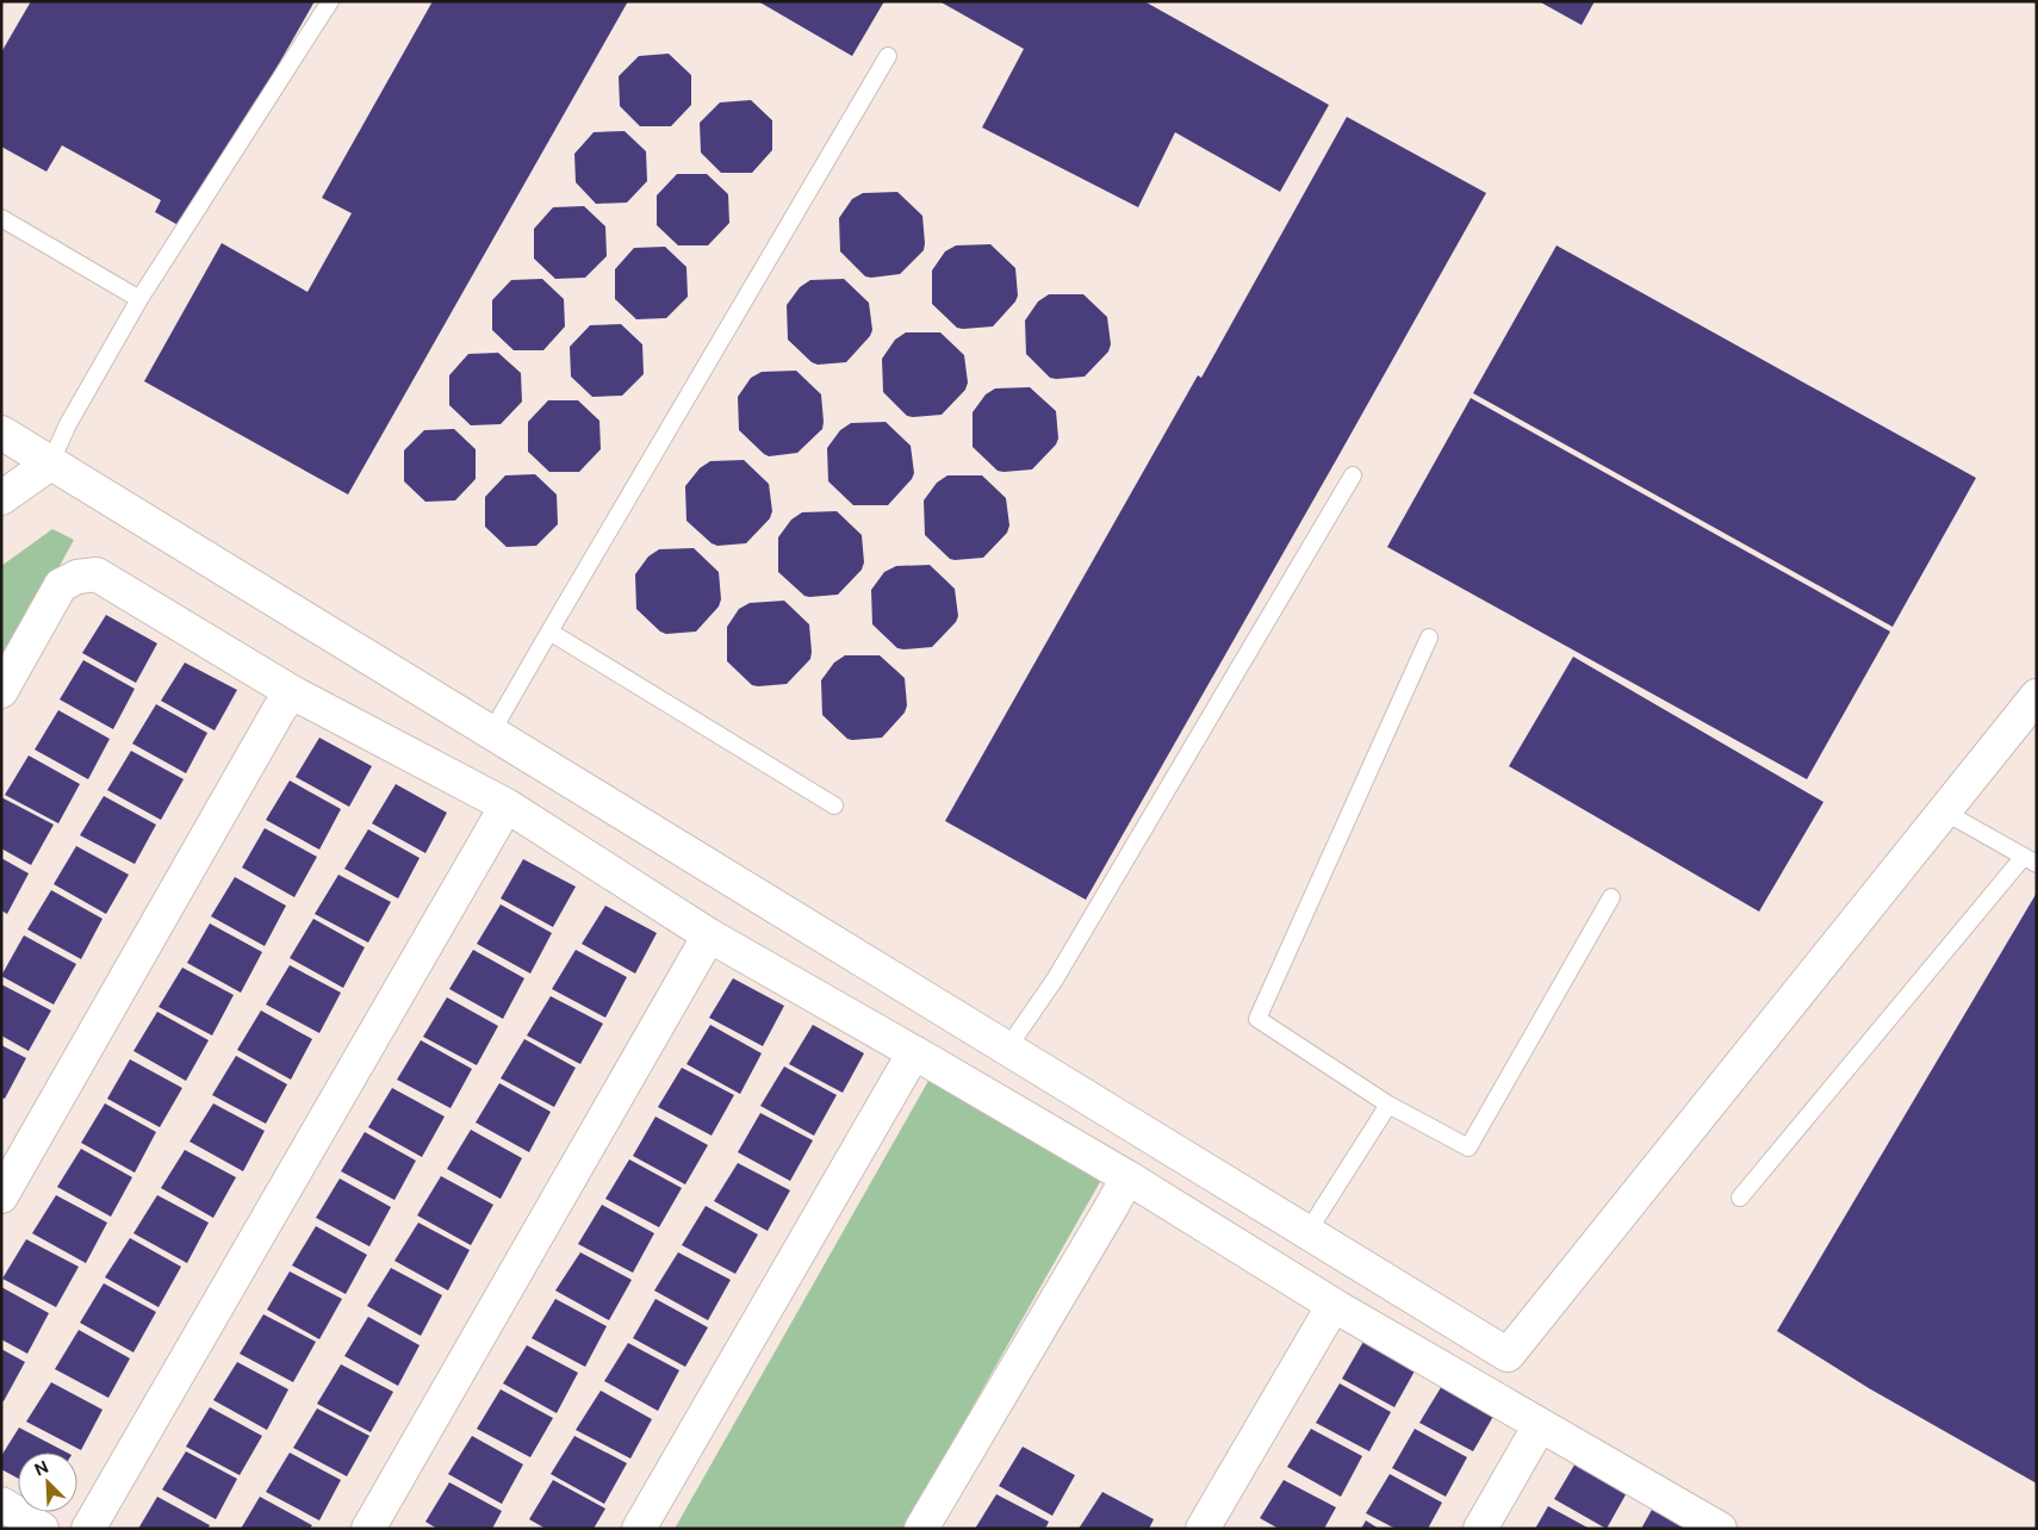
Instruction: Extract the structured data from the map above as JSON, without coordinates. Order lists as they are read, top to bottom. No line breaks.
{"north":"top left"}
